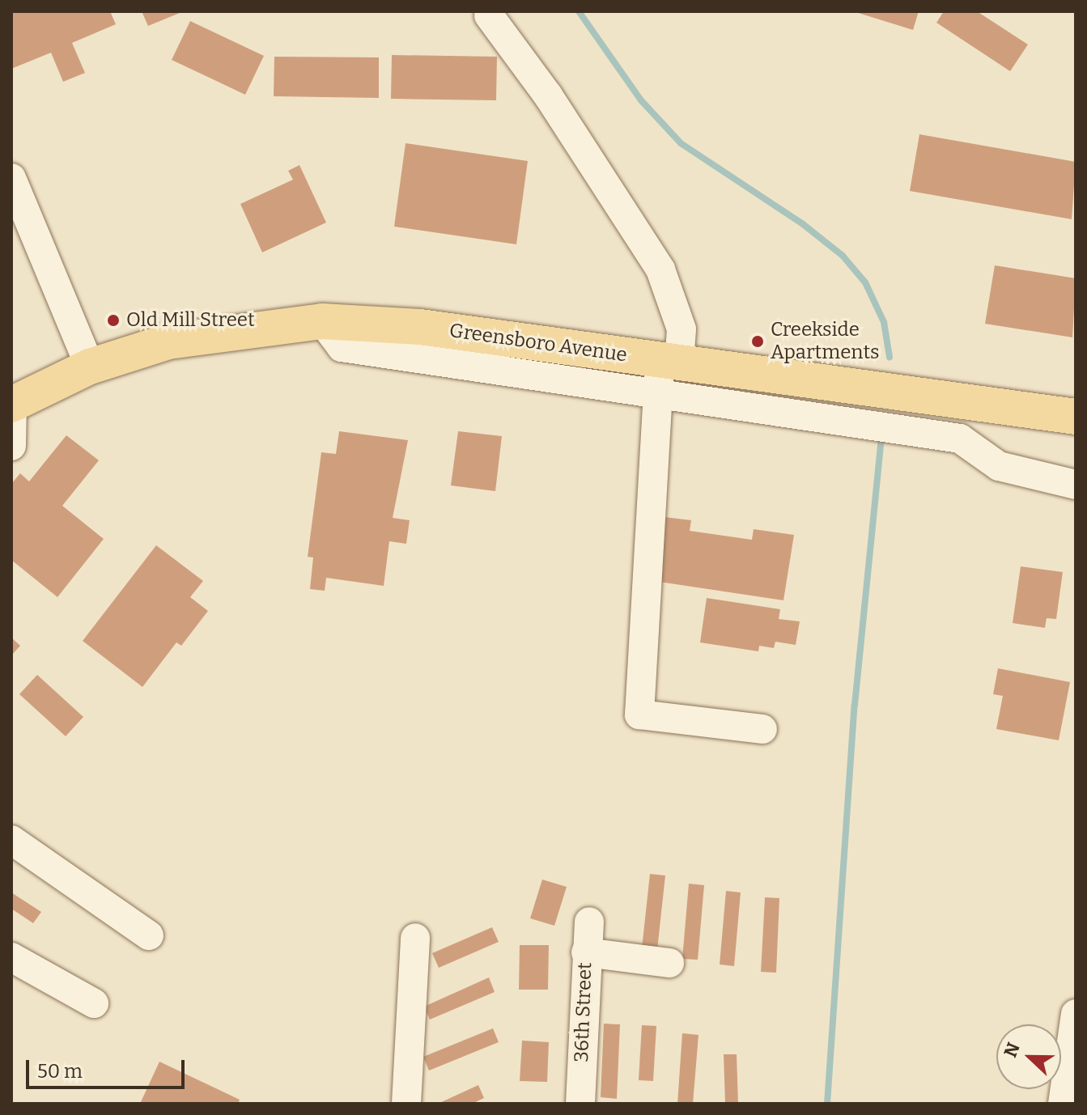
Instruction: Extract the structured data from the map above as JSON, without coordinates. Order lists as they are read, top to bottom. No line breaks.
{"streets":{"main road":["Greensboro Avenue"],"street":["36th Street"]},"places":["Old Mill Street","Creekside Apartments"],"scale_bar":"50 m","north":"left"}
